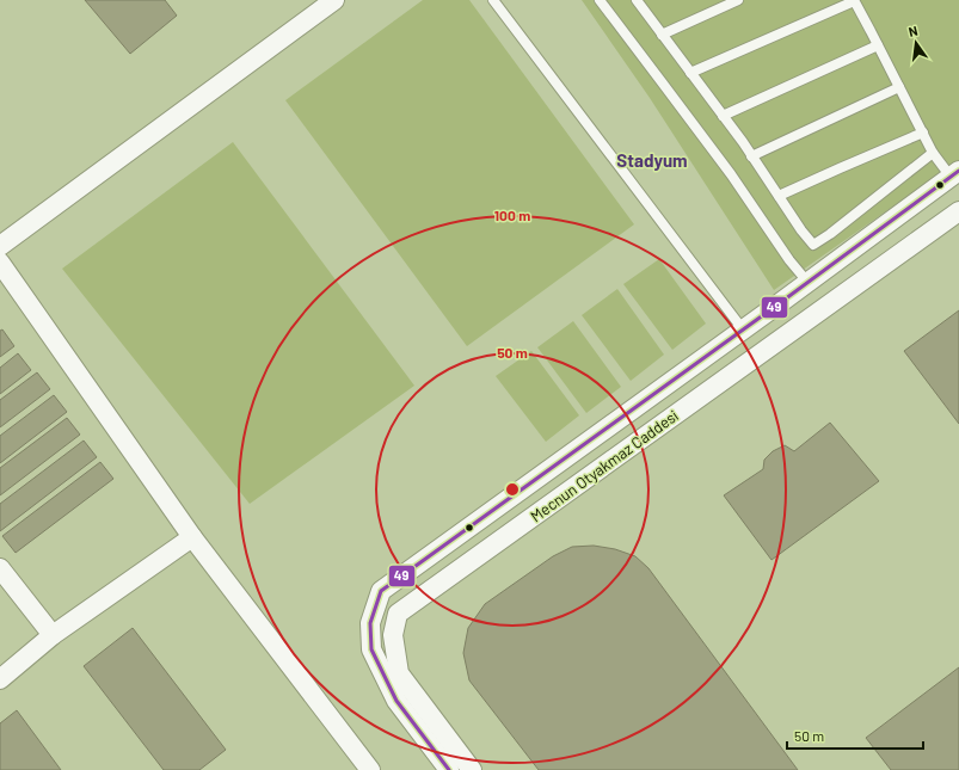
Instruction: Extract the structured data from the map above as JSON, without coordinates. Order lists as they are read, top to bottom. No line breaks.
{"streets":{"street":["Mecnun Otyakmaz Caddesi"]},"districts":["Stadyum"],"lines":["transit line 49"],"scale_bar":"50 m","north":"top","rings":["100 m","50 m"]}
